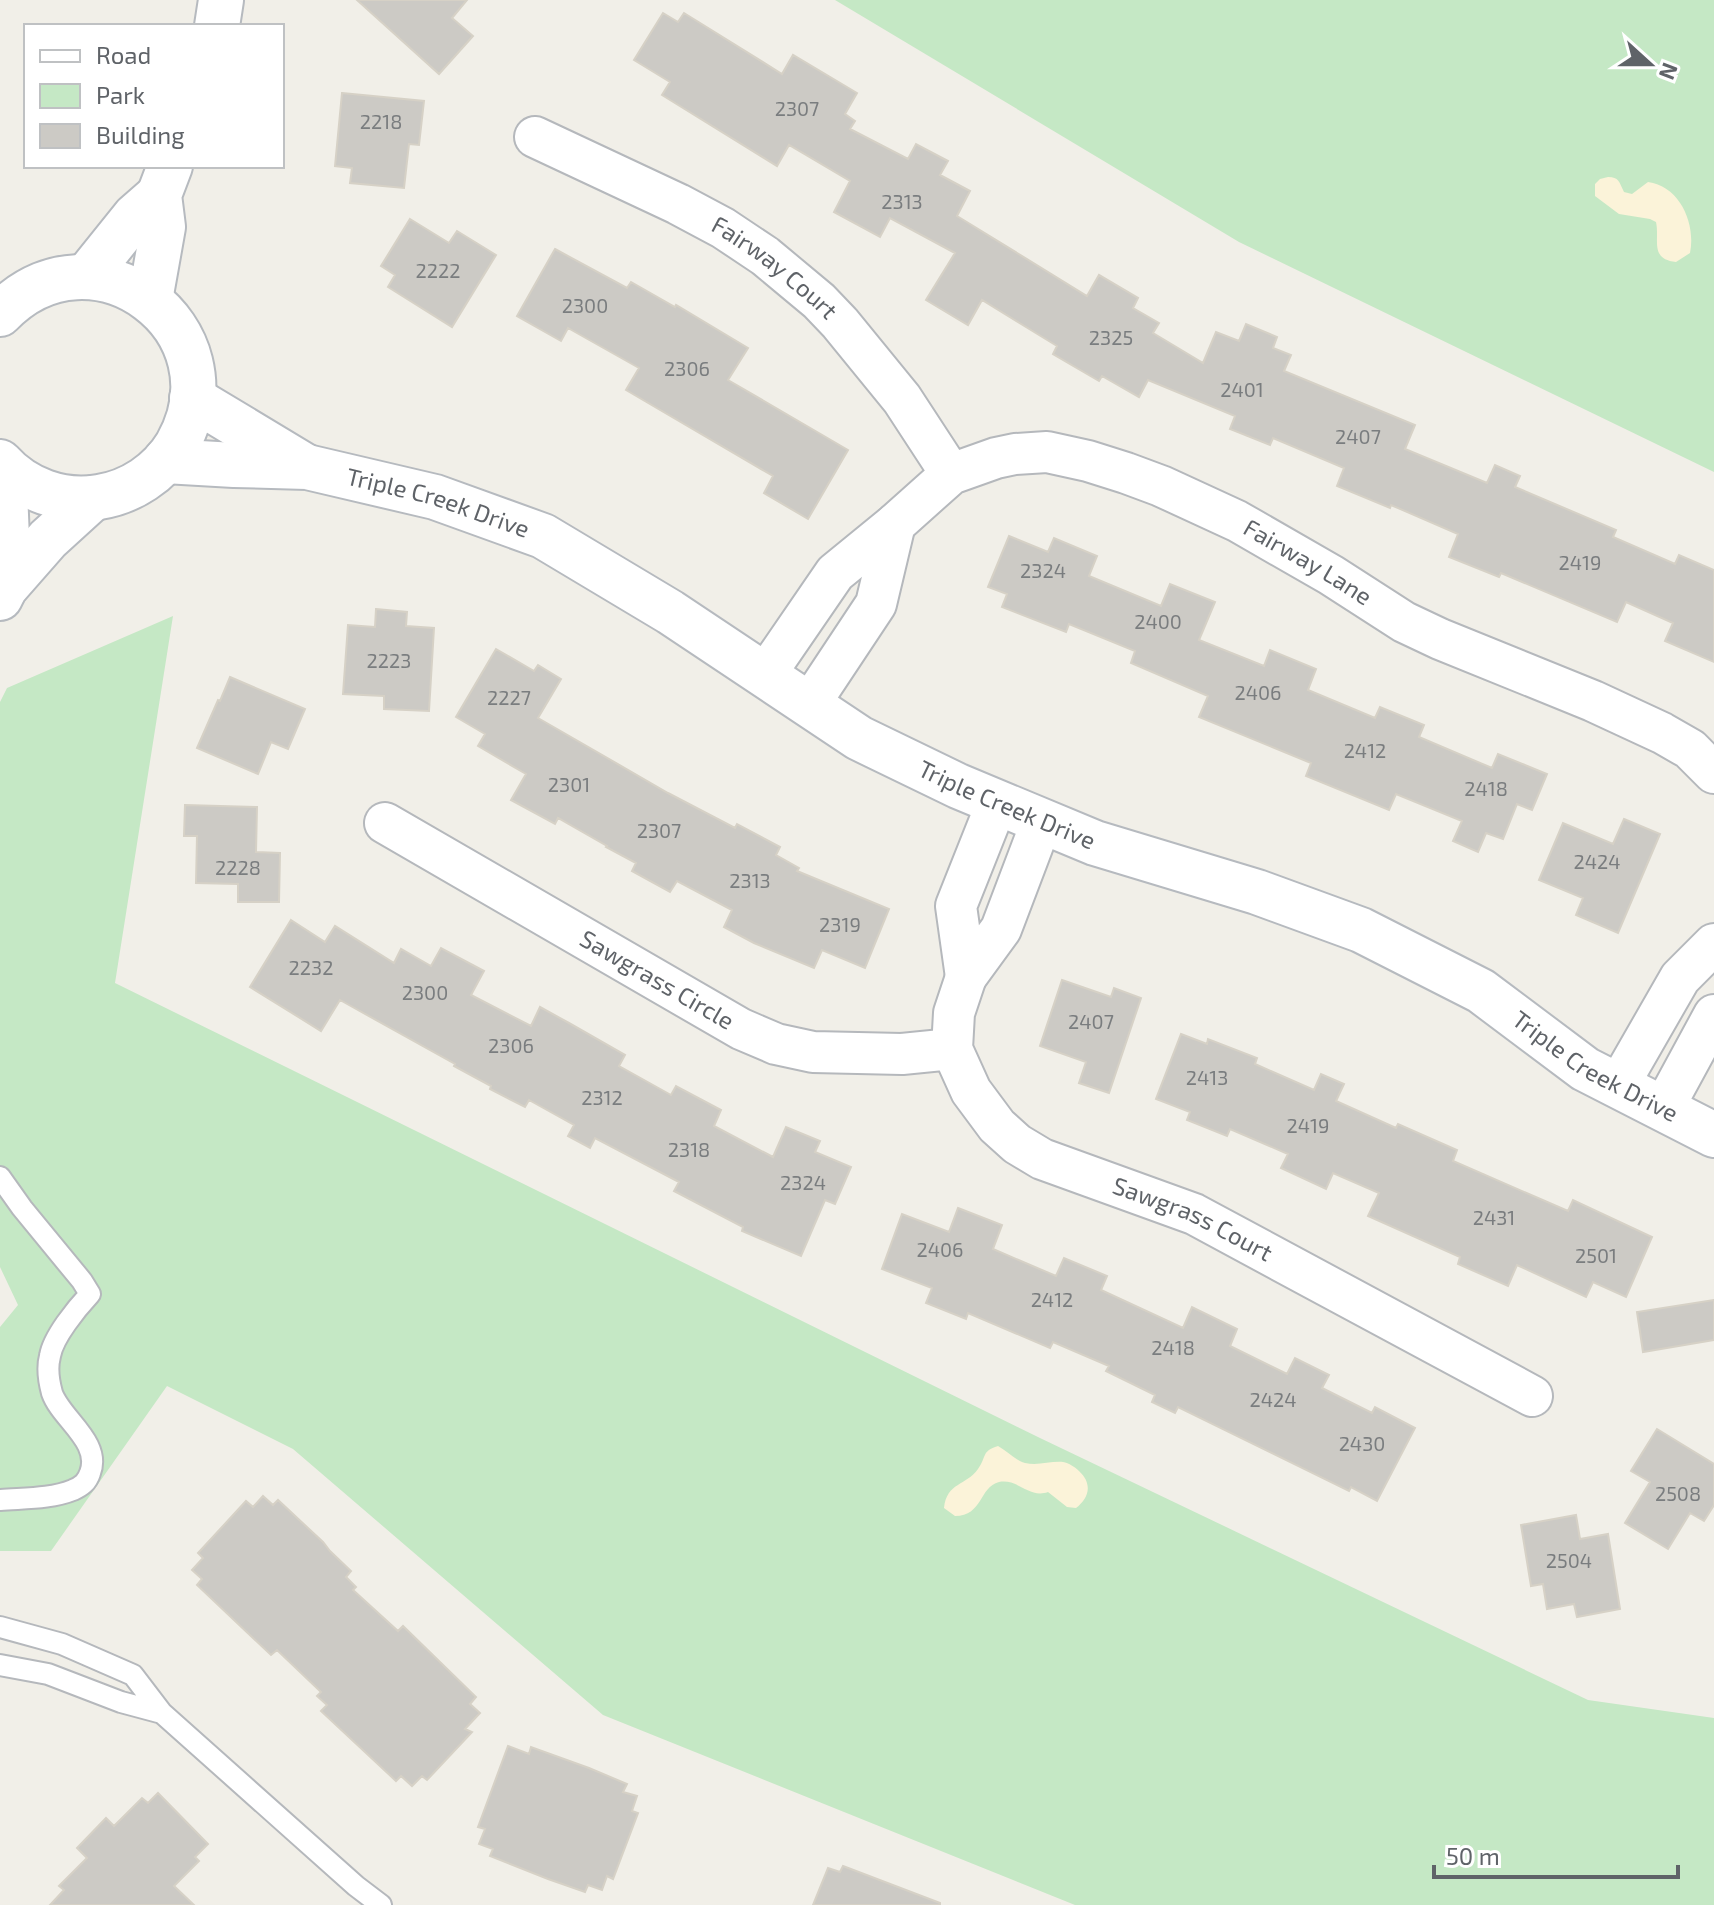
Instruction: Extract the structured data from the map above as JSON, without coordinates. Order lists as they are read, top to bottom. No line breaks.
{"streets":{"street":["Fairway Court","Triple Creek Drive","Fairway Lane","Sawgrass Circle","Sawgrass Court"]},"crossings":[["Fairway Court","Fairway Lane"],["Triple Creek Drive","Fairway Lane"],["Triple Creek Drive","Sawgrass Court"],["Sawgrass Circle","Sawgrass Court"]],"house_numbers":["2307","2218","2313","2222","2300","2325","2306","2401","2407","2419","2324","2400","2223","2406","2227","2412","2301","2418","2307","2424","2228","2313","2319","2232","2300","2407","2306","2413","2312","2419","2318","2324","2431","2406","2501","2412","2418","2424","2430","2508","2504"],"legend":["Road","Park","Building"],"scale_bar":"50 m","north":"right"}
